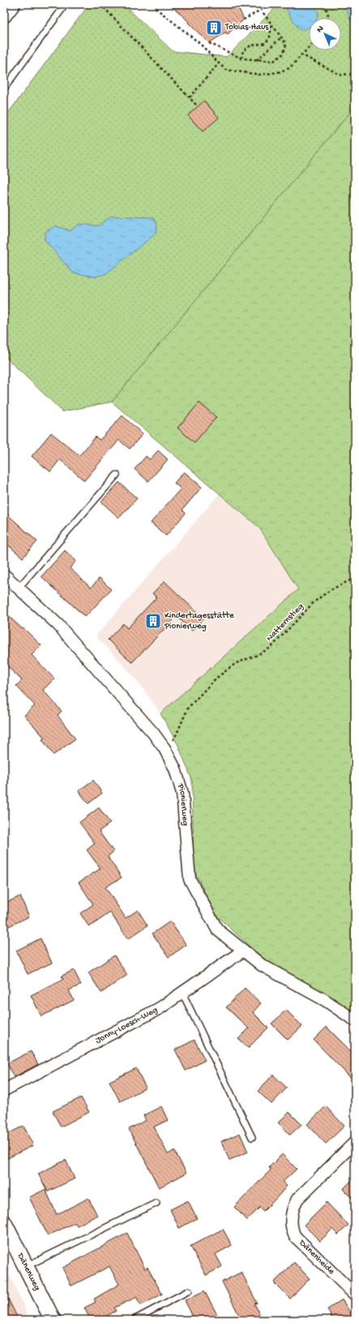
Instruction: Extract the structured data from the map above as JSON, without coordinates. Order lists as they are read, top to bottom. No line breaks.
{"streets":{"street":["Pionierweg","Jonny-Loesch-Weg","Dänenheide","Dänenweg"],"path":["Natternstieg"]},"crossings":[["Natternstieg","Pionierweg"],["Pionierweg","Jonny-Loesch-Weg"]],"places":{"building":["Tobias-Haus","Kindertagesstätte Pionierweg"]},"north":"top left"}
